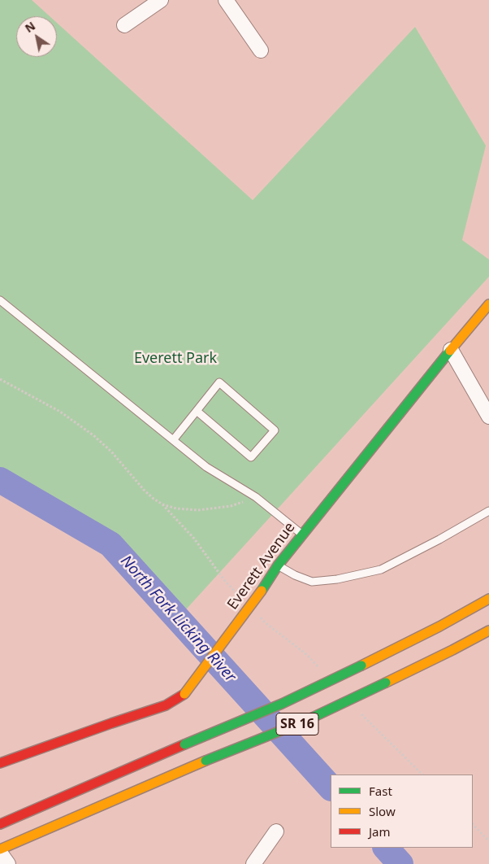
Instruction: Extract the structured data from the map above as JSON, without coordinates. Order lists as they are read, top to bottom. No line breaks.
{"streets":{"main road":["Everett Avenue","SR 16"]},"water":["North Fork Licking River"],"parks":["Everett Park"],"legend":["Fast","Slow","Jam"],"north":"top left"}
